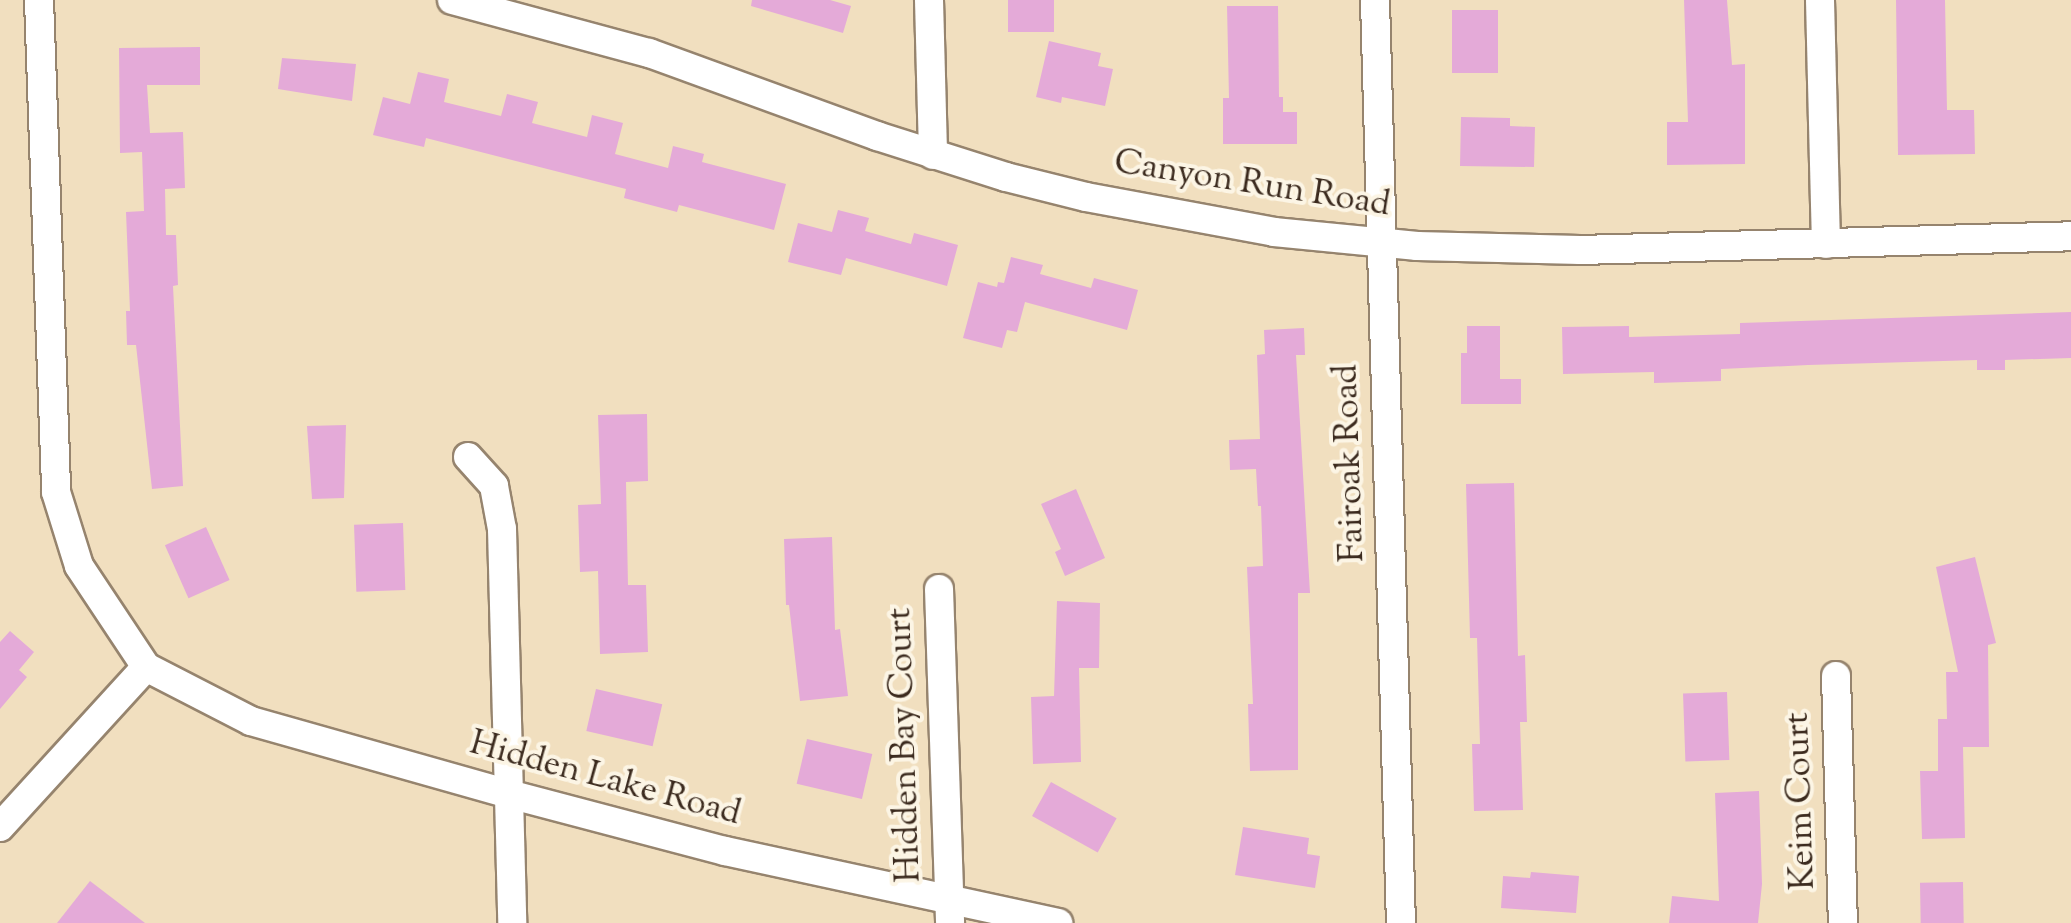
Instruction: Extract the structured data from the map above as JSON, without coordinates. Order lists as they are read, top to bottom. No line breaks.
{"streets":{"street":["Canyon Run Road","Fairoak Road","Hidden Bay Court","Hidden Lake Road","Keim Court"]},"crossings":[["Canyon Run Road","Fairoak Road"],["Hidden Bay Court","Hidden Lake Road"]]}
